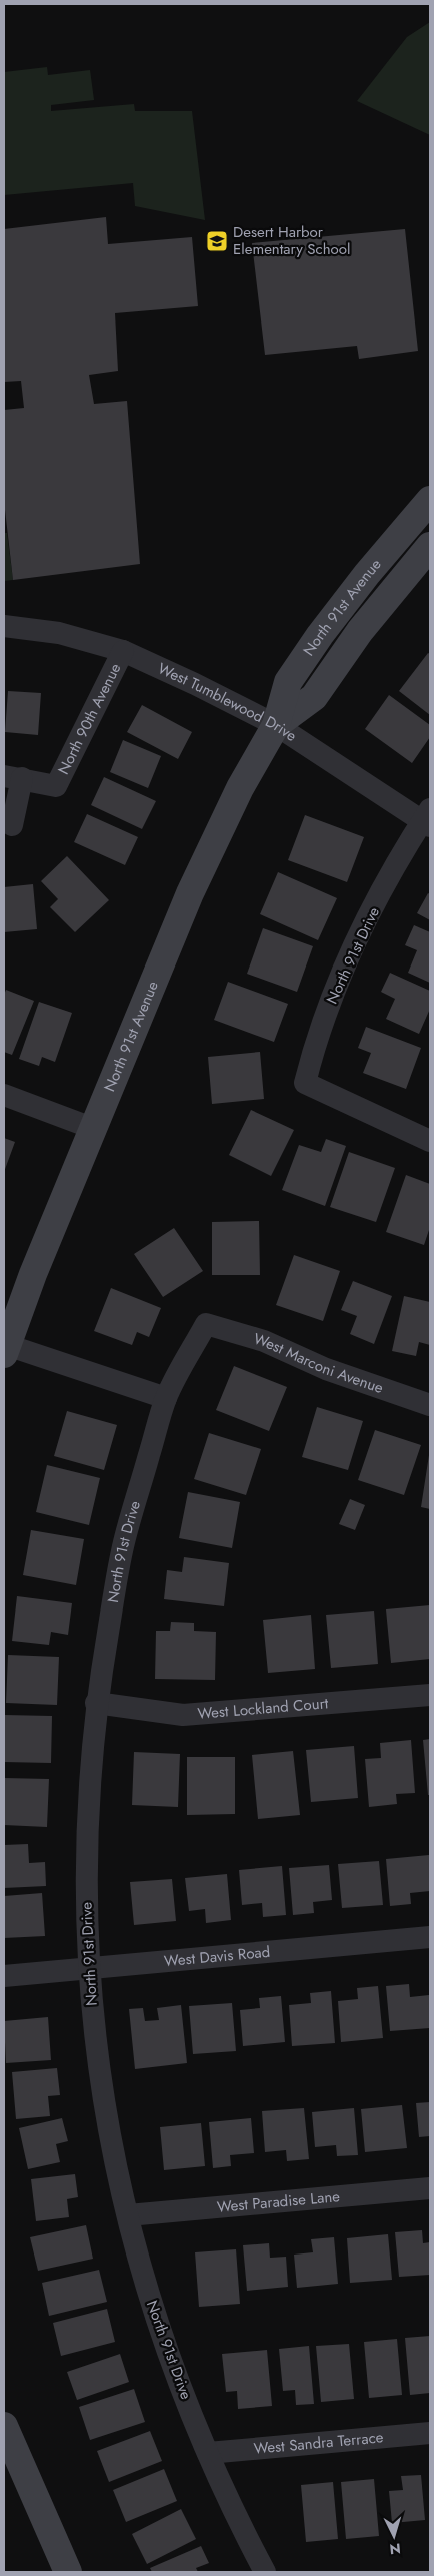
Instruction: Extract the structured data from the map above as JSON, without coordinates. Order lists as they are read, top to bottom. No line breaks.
{"streets":{"main road":["North 91st Avenue"],"street":["West Tumblewood Drive","North 90th Avenue","North 91st Drive","West Marconi Avenue","West Lockland Court","West Davis Road","West Paradise Lane","West Sandra Terrace"]},"crossings":[["North 91st Avenue","West Tumblewood Drive"],["West Tumblewood Drive","North 90th Avenue"],["West Tumblewood Drive","North 91st Drive"],["North 91st Drive","West Marconi Avenue"],["North 91st Drive","West Lockland Court"],["North 91st Drive","West Davis Road"],["North 91st Drive","West Paradise Lane"],["North 91st Drive","West Sandra Terrace"]],"places":{"school or university":["Desert Harbor Elementary School"]},"north":"bottom"}
